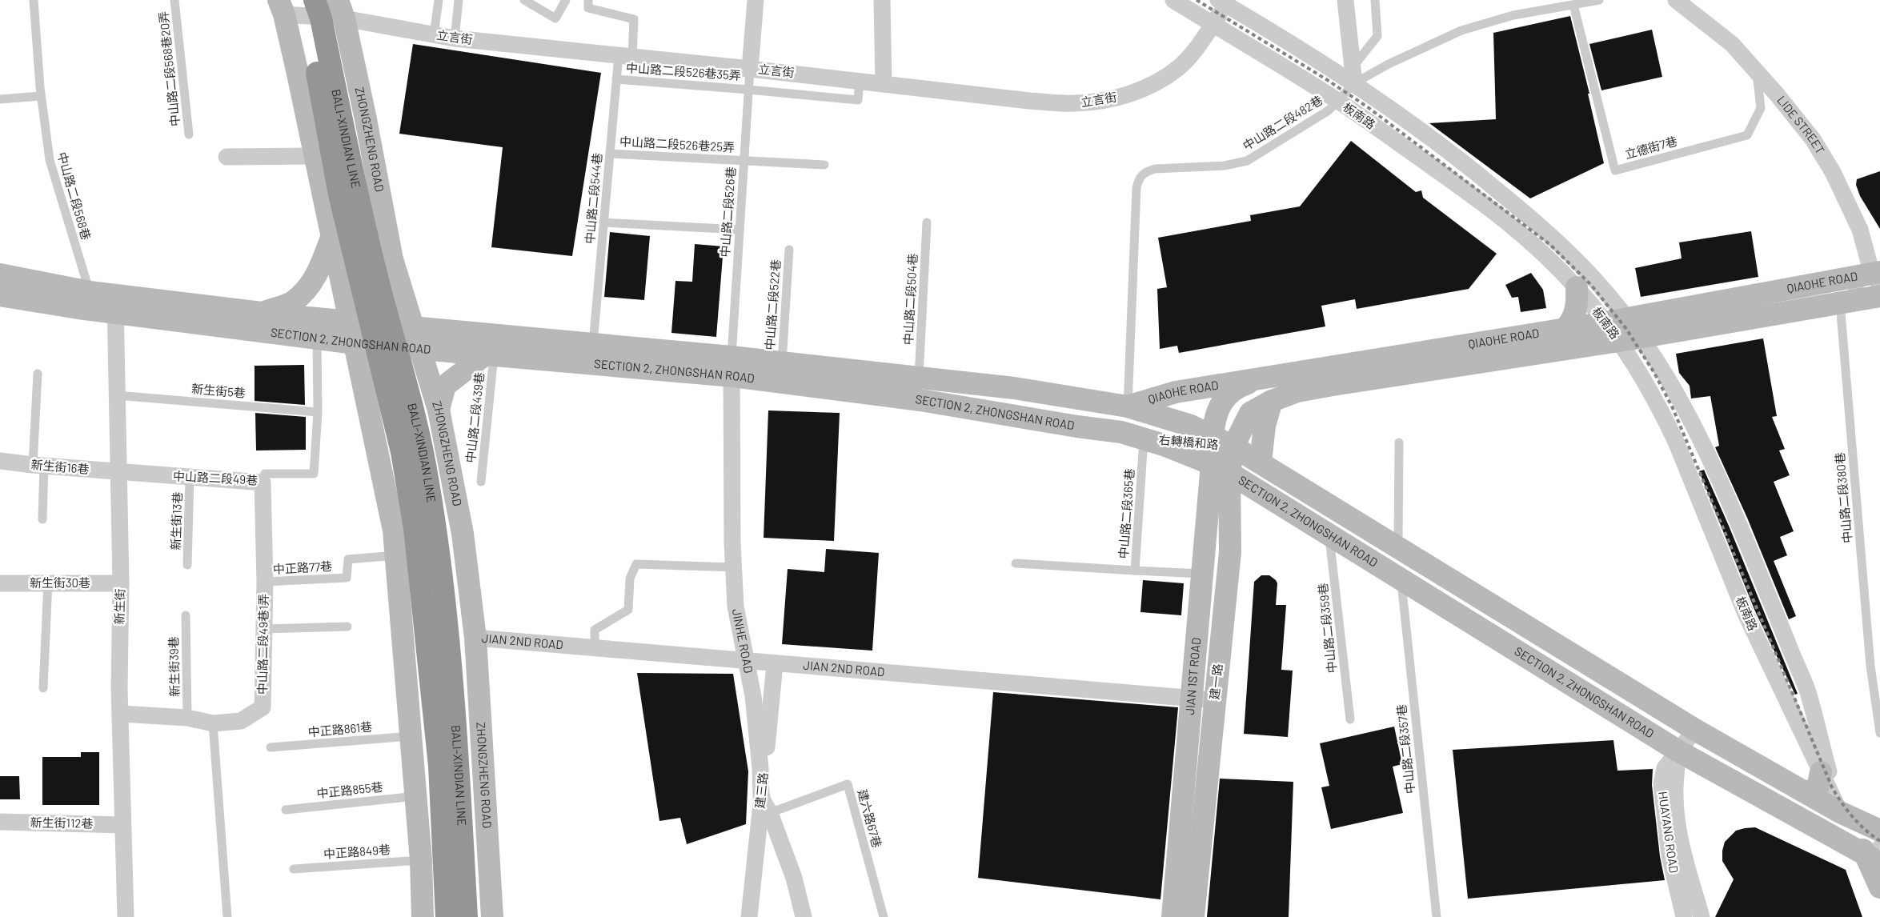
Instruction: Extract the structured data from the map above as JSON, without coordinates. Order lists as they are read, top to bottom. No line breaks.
{"streets":{"highway":["BALI-XINDIAN LINE"],"main road":["板南路","ZHONGZHENG ROAD","QIAOHE ROAD","SECTION 2, ZHONGSHAN ROAD","右轉橋和路","JIAN 1ST ROAD","建一路"],"street":["立言街","LIDE STREET","新生街16巷","中山路二段49巷","新生街30巷","新生街","JINHE ROAD","JIAN 2ND ROAD","中山路二段49巷1弄","建三路","新生街112巷","HUAYANG ROAD"],"lane":["中山路二段568巷20弄","中山路二段526巷35弄","中山路二段482巷","中山路二段526巷25弄","立德街7巷","中山路二段568巷","中山路二段544巷","中山路二段526巷","中山路二段504巷","中山路二段522巷","新生街5巷","中山路二段439巷","中山路二段380巷","中山路二段365巷","新生街13巷","中正路77巷","中山路二段359巷","新生街39巷","中正路861巷","中山路二段357巷","中正路855巷","建六路67巷","中正路849巷"]},"crossings":[["立言街","中山路二段526巷35弄"],["立言街","板南路"],["立言街","ZHONGZHENG ROAD"],["立言街","中山路二段544巷"],["立言街","中山路二段526巷"],["中山路二段526巷35弄","中山路二段544巷"],["中山路二段526巷35弄","中山路二段526巷"],["板南路","中山路二段482巷"],["板南路","QIAOHE ROAD"],["板南路","SECTION 2, ZHONGSHAN ROAD"],["中山路二段482巷","立德街7巷"],["中山路二段482巷","QIAOHE ROAD"],["中山路二段482巷","SECTION 2, ZHONGSHAN ROAD"],["LIDE STREET","立德街7巷"],["LIDE STREET","QIAOHE ROAD"],["ZHONGZHENG ROAD","SECTION 2, ZHONGSHAN ROAD"],["ZHONGZHENG ROAD","JIAN 2ND ROAD"],["中山路二段526巷25弄","中山路二段544巷"],["中山路二段526巷25弄","中山路二段526巷"],["中山路二段568巷","SECTION 2, ZHONGSHAN ROAD"],["中山路二段544巷","SECTION 2, ZHONGSHAN ROAD"],["中山路二段526巷","SECTION 2, ZHONGSHAN ROAD"],["中山路二段526巷","JINHE ROAD"],["QIAOHE ROAD","SECTION 2, ZHONGSHAN ROAD"],["QIAOHE ROAD","右轉橋和路"],["QIAOHE ROAD","中山路二段380巷"],["QIAOHE ROAD","JIAN 1ST ROAD"],["QIAOHE ROAD","建一路"],["中山路二段504巷","SECTION 2, ZHONGSHAN ROAD"],["中山路二段522巷","SECTION 2, ZHONGSHAN ROAD"],["SECTION 2, ZHONGSHAN ROAD","中山路二段439巷"],["SECTION 2, ZHONGSHAN ROAD","右轉橋和路"],["SECTION 2, ZHONGSHAN ROAD","中山路二段49巷"],["SECTION 2, ZHONGSHAN ROAD","中山路二段365巷"],["SECTION 2, ZHONGSHAN ROAD","新生街"],["SECTION 2, ZHONGSHAN ROAD","中山路二段359巷"],["SECTION 2, ZHONGSHAN ROAD","JINHE ROAD"],["SECTION 2, ZHONGSHAN ROAD","JIAN 1ST ROAD"],["SECTION 2, ZHONGSHAN ROAD","建一路"],["SECTION 2, ZHONGSHAN ROAD","中山路二段357巷"],["SECTION 2, ZHONGSHAN ROAD","HUAYANG ROAD"],["新生街5巷","中山路二段49巷"],["新生街5巷","新生街"],["右轉橋和路","中山路二段365巷"],["右轉橋和路","JIAN 1ST ROAD"],["右轉橋和路","建一路"],["新生街16巷","中山路二段49巷"],["新生街16巷","新生街"],["中山路二段49巷","新生街13巷"],["中山路二段49巷","新生街"],["中山路二段49巷","中山路二段49巷1弄"],["中山路二段365巷","JIAN 1ST ROAD"],["中正路77巷","中山路二段49巷1弄"],["新生街30巷","新生街"],["新生街","中山路二段49巷1弄"],["新生街","新生街112巷"],["JINHE ROAD","JIAN 2ND ROAD"],["JINHE ROAD","建三路"],["JINHE ROAD","建六路67巷"],["JIAN 2ND ROAD","JIAN 1ST ROAD"],["JIAN 2ND ROAD","建一路"],["JIAN 2ND ROAD","建三路"],["中山路二段49巷1弄","新生街39巷"],["JIAN 1ST ROAD","建一路"]]}
